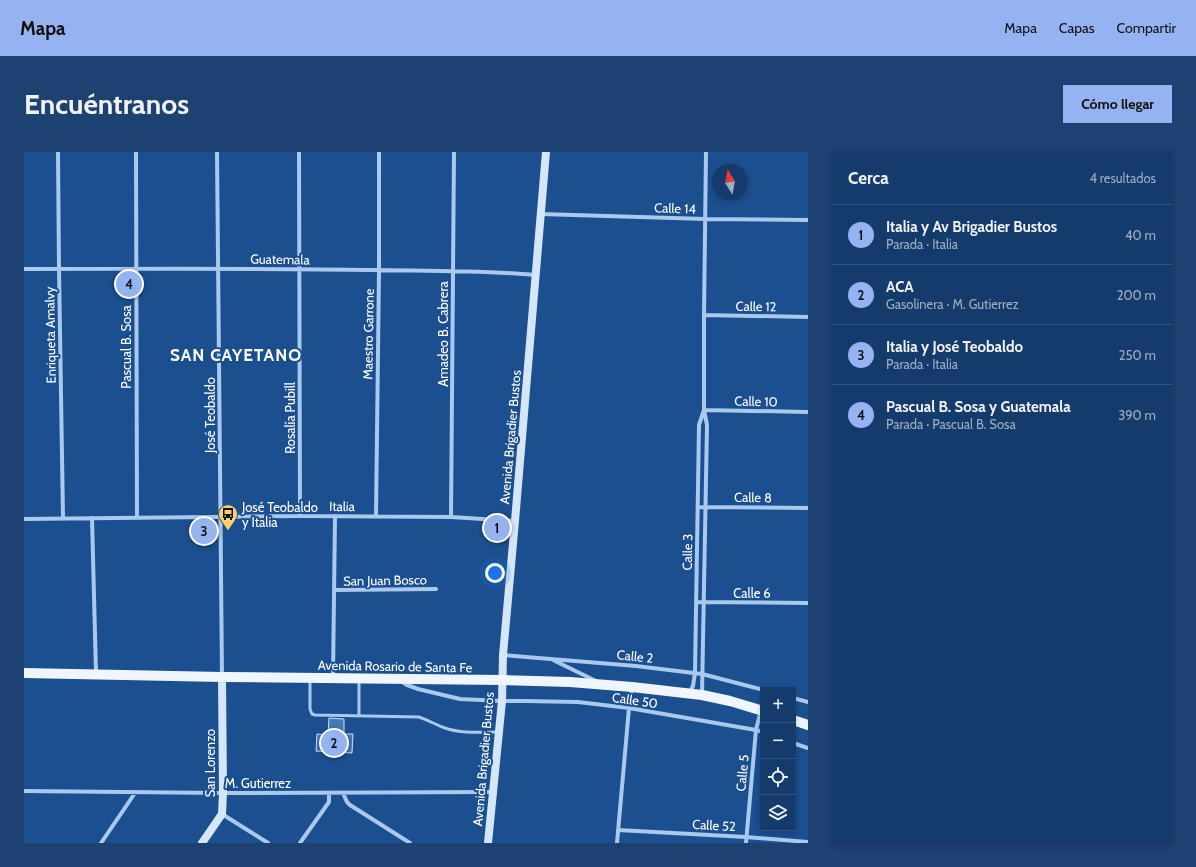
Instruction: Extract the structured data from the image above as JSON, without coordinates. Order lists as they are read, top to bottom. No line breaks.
{"streets":{"main road":["Avenida Rosario de Santa Fe"],"street":["Calle 14","Guatemala","Calle 12","Maestro Garrone","Amadeo B. Cabrera","Enriqueta Amalvy","Pascual B. Sosa","Calle 10","José Teobaldo","Rosalía Pubill","Avenida Brigadier Bustos","Calle 8","Italia","Calle 3","San Juan Bosco","Calle 6","Calle 2","Calle 50","San Lorenzo","Calle 5","M. Gutierrez","Calle 52"]},"crossings":[["Calle 14","Avenida Brigadier Bustos"],["Calle 14","Calle 3"],["Guatemala","Maestro Garrone"],["Guatemala","Amadeo B. Cabrera"],["Guatemala","Enriqueta Amalvy"],["Guatemala","Pascual B. Sosa"],["Guatemala","José Teobaldo"],["Guatemala","Rosalía Pubill"],["Guatemala","Avenida Brigadier Bustos"],["Calle 12","Calle 3"],["Maestro Garrone","Italia"],["Amadeo B. Cabrera","Italia"],["Enriqueta Amalvy","Italia"],["Pascual B. Sosa","Italia"],["Calle 10","Calle 3"],["José Teobaldo","Italia"],["José Teobaldo","Avenida Rosario de Santa Fe"],["José Teobaldo","San Lorenzo"],["Rosalía Pubill","Italia"],["Avenida Brigadier Bustos","Italia"],["Avenida Brigadier Bustos","Calle 2"],["Avenida Brigadier Bustos","Avenida Rosario de Santa Fe"],["Avenida Brigadier Bustos","Calle 50"],["Avenida Brigadier Bustos","M. Gutierrez"],["Calle 8","Calle 3"],["Calle 3","Calle 6"],["Calle 3","Calle 2"],["Calle 3","Avenida Rosario de Santa Fe"],["Avenida Rosario de Santa Fe","Calle 50"],["Avenida Rosario de Santa Fe","San Lorenzo"],["Calle 50","Calle 5"],["San Lorenzo","M. Gutierrez"],["Calle 5","Calle 52"]],"districts":["SAN CAYETANO"],"places":{"bus stop":["José Teobaldo y Italia"]},"north":"top","page":{"header":"Mapa","nav":["Mapa","Capas","Compartir"],"buttons":"Cómo llegar","title":"Encuéntranos","heading":["Cerca","4 resultados"],"list":[{"mark":"1","name":"Italia y Av Brigadier Bustos","note":"Parada · Italia","value":"40 m"},{"mark":"2","name":"ACA","note":"Gasolinera · M. Gutierrez","value":"200 m"},{"mark":"3","name":"Italia y José Teobaldo","note":"Parada · Italia","value":"250 m"},{"mark":"4","name":"Pascual B. Sosa y Guatemala","note":"Parada · Pascual B. Sosa","value":"390 m"}],"pins":["4","1","3","2"],"map_buttons":["+","−"]}}
